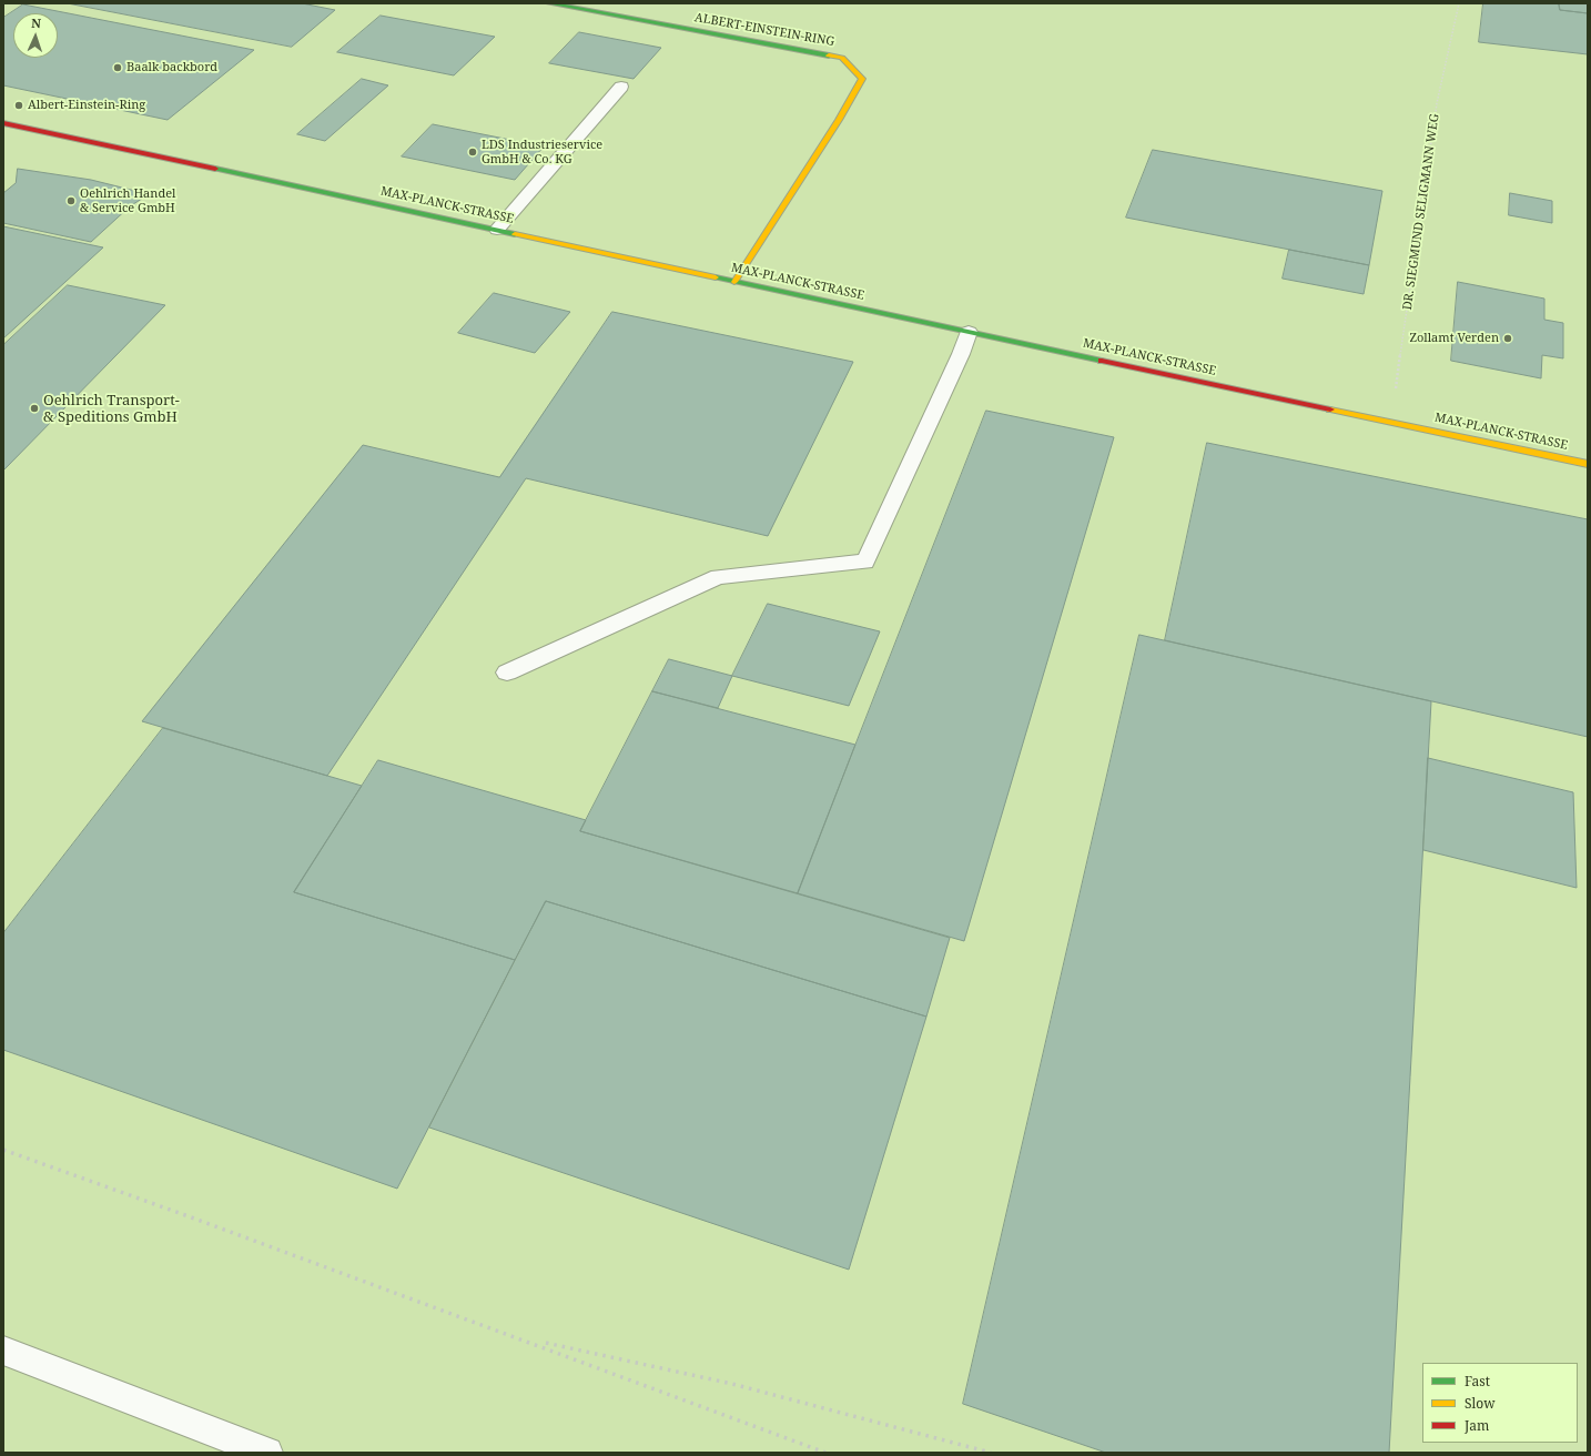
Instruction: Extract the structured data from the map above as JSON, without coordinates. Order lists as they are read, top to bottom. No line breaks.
{"streets":{"street":["ALBERT-EINSTEIN-RING","MAX-PLANCK-STRASSE"],"path":["DR. SIEGMUND SELIGMANN WEG"]},"crossings":[["ALBERT-EINSTEIN-RING","MAX-PLANCK-STRASSE"],["MAX-PLANCK-STRASSE","DR. SIEGMUND SELIGMANN WEG"]],"places":["Baalk backbord","Albert-Einstein-Ring","LDS Industrieservice GmbH & Co. KG","Oehlrich Handel & Service GmbH","Zollamt Verden","Oehlrich Transport- & Speditions GmbH"],"legend":["Fast","Slow","Jam"],"north":"top"}
